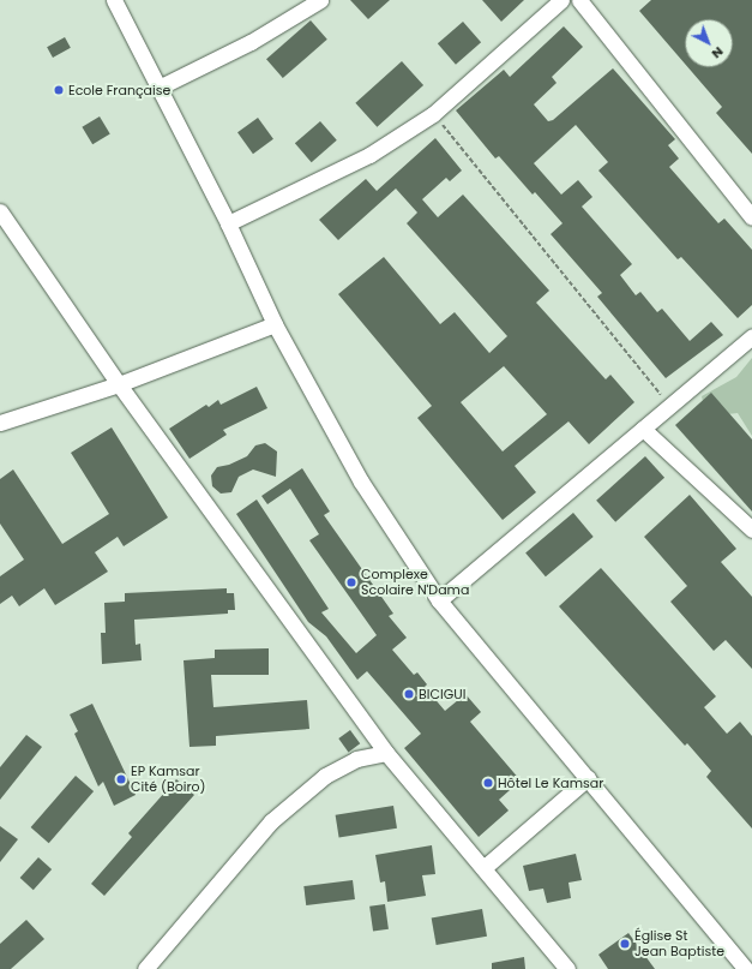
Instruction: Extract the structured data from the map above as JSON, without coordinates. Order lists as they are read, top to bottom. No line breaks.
{"places":["Ecole Française","Complexe Scolaire N'Dama","BICIGUI","EP Kamsar Cité (Boiro)","Hôtel Le Kamsar","Église St Jean Baptiste"],"north":"bottom right"}
